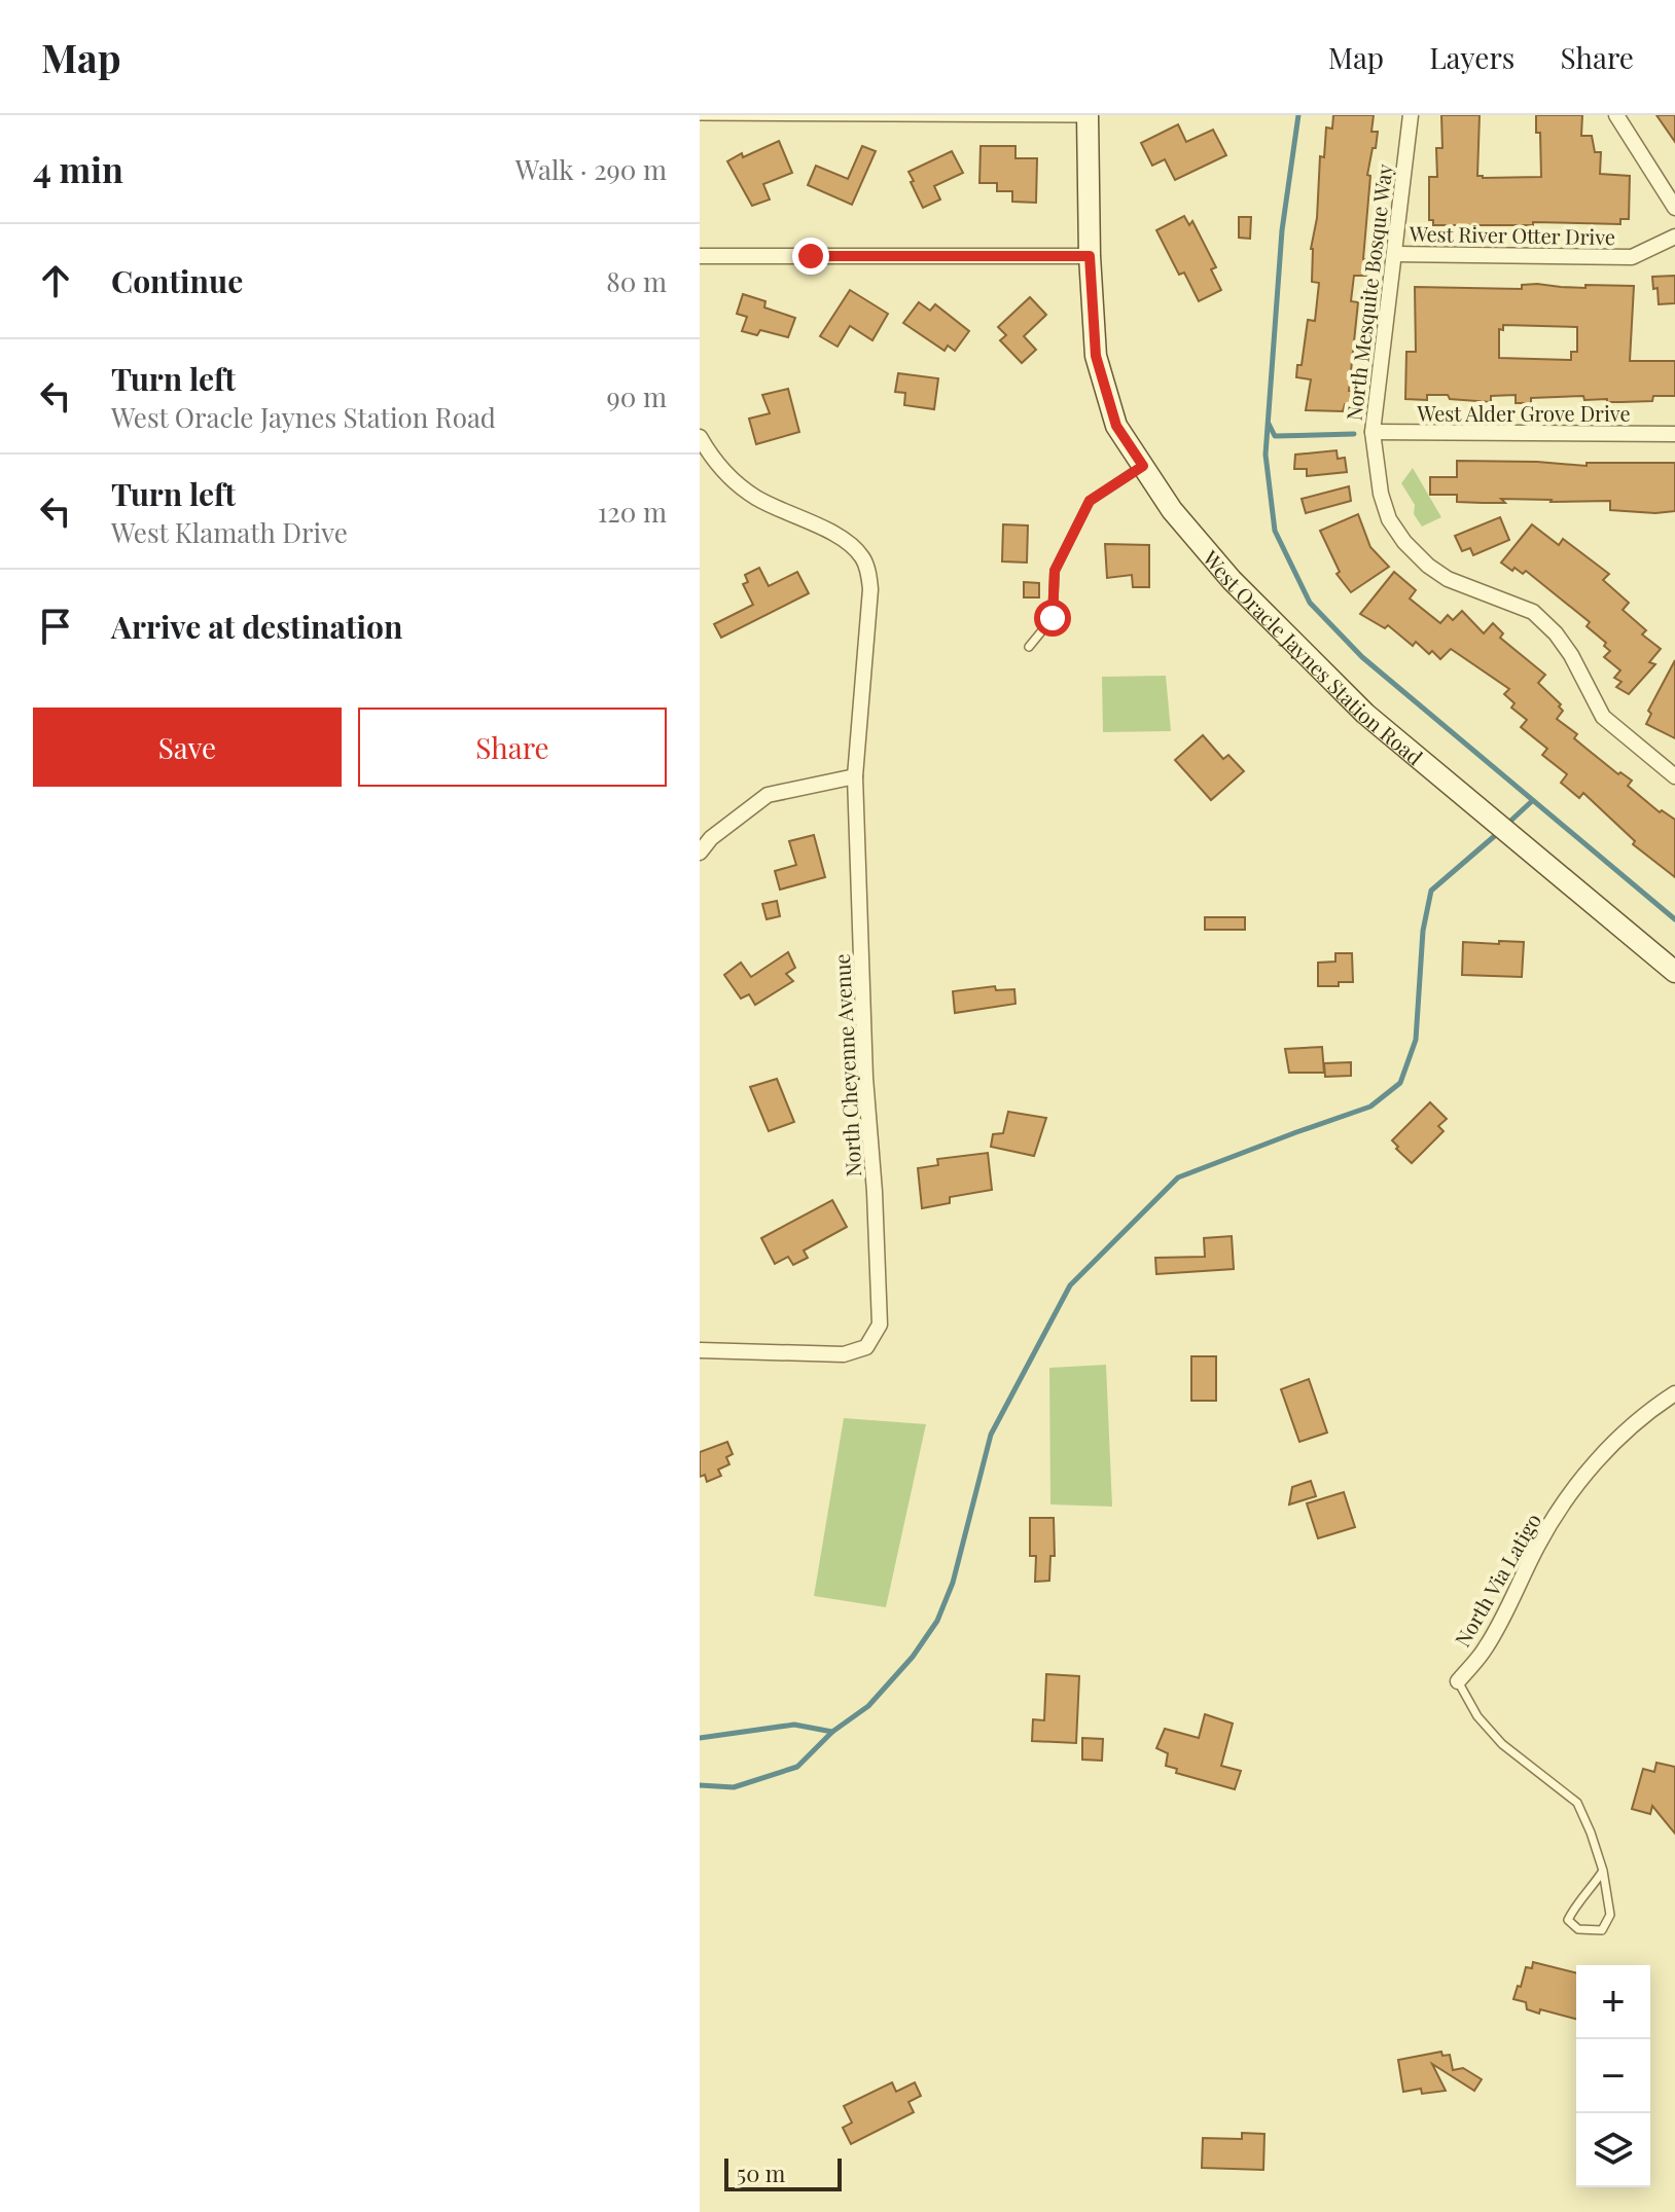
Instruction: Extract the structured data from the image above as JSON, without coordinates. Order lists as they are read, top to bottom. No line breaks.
{"streets":{"street":["West River Otter Drive","North Mesquite Bosque Way","West Alder Grove Drive","West Oracle Jaynes Station Road","North Cheyenne Avenue","North Via Latigo"]},"crossings":[["West River Otter Drive","North Mesquite Bosque Way"],["North Mesquite Bosque Way","West Alder Grove Drive"]],"scale_bar":"50 m","page":{"header":"Map","nav":["Map","Layers","Share"],"heading":["4 min","Walk · 290 m"],"list":[["Continue","80 m"],["Turn left","West Oracle Jaynes Station Road","90 m"],["Turn left","West Klamath Drive","120 m"],"Arrive at destination"],"buttons":["Save","Share"],"map_buttons":["+","−"],"scale":"50 m"}}
